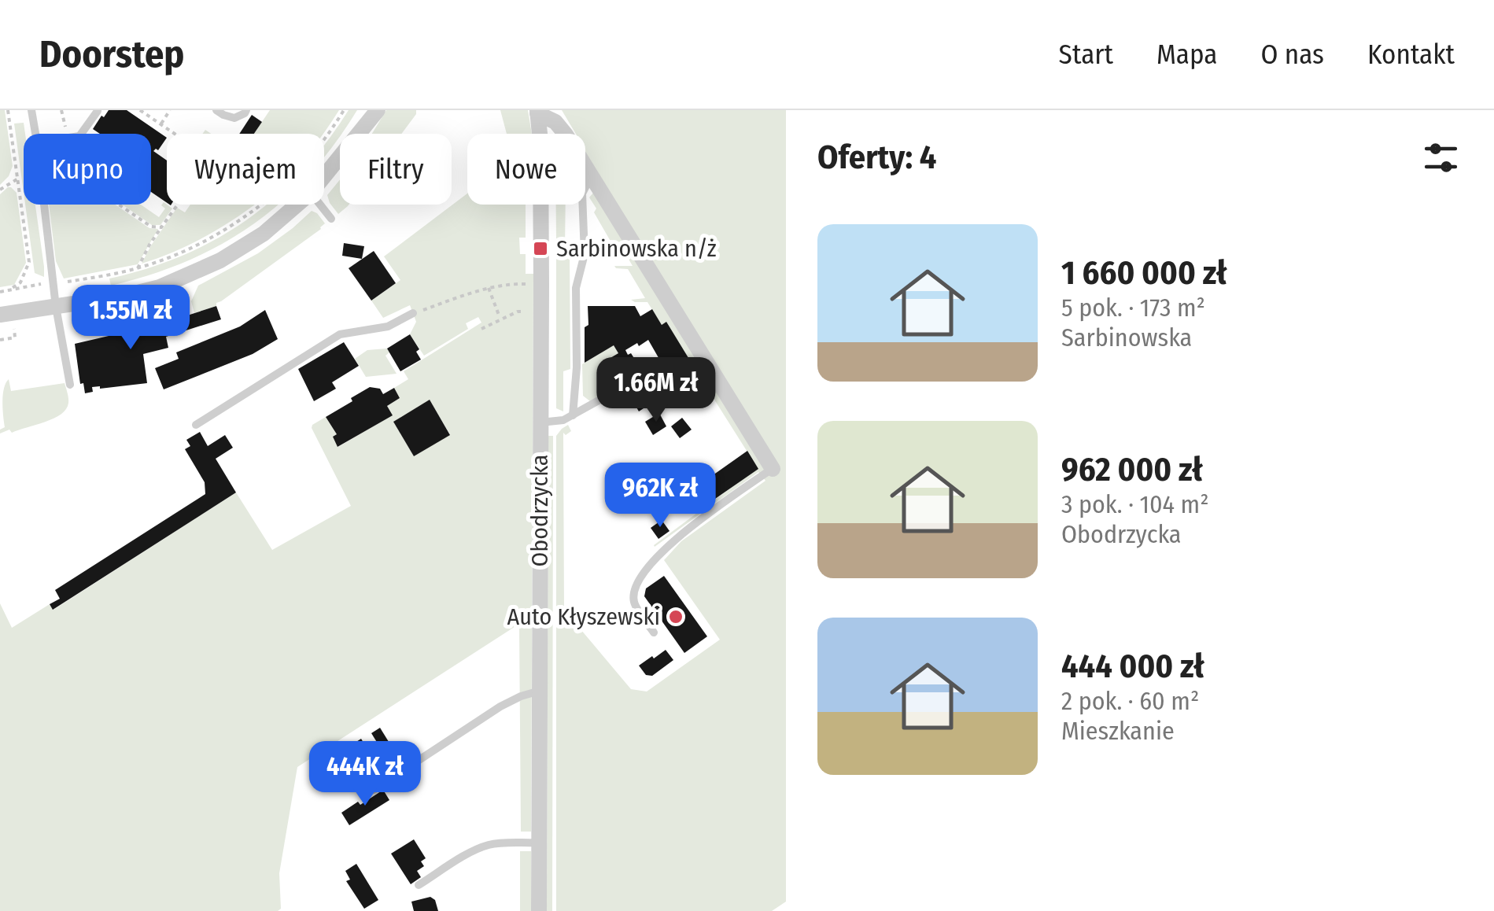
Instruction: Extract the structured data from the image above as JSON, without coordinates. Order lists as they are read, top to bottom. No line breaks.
{"streets":{"street":["Obodrzycka"]},"places":{"transit":["Sarbinowska n/ż"],"other":["Auto Kłyszewski"]},"page":{"header":"Doorstep","nav":["Start","Mapa","O nas","Kontakt"],"heading":"Oferty: 4","chip":["Kupno","Wynajem","Filtry","Nowe"],"list":[{"name":"1 660 000 zł","note":"5 pok. · 173 m² · Sarbinowska"},{"name":"962 000 zł","note":"3 pok. · 104 m² · Obodrzycka"},{"name":"444 000 zł","note":"2 pok. · 60 m² · Mieszkanie"}],"price":["1.55M zł","1.66M zł","962K zł","444K zł"]}}
